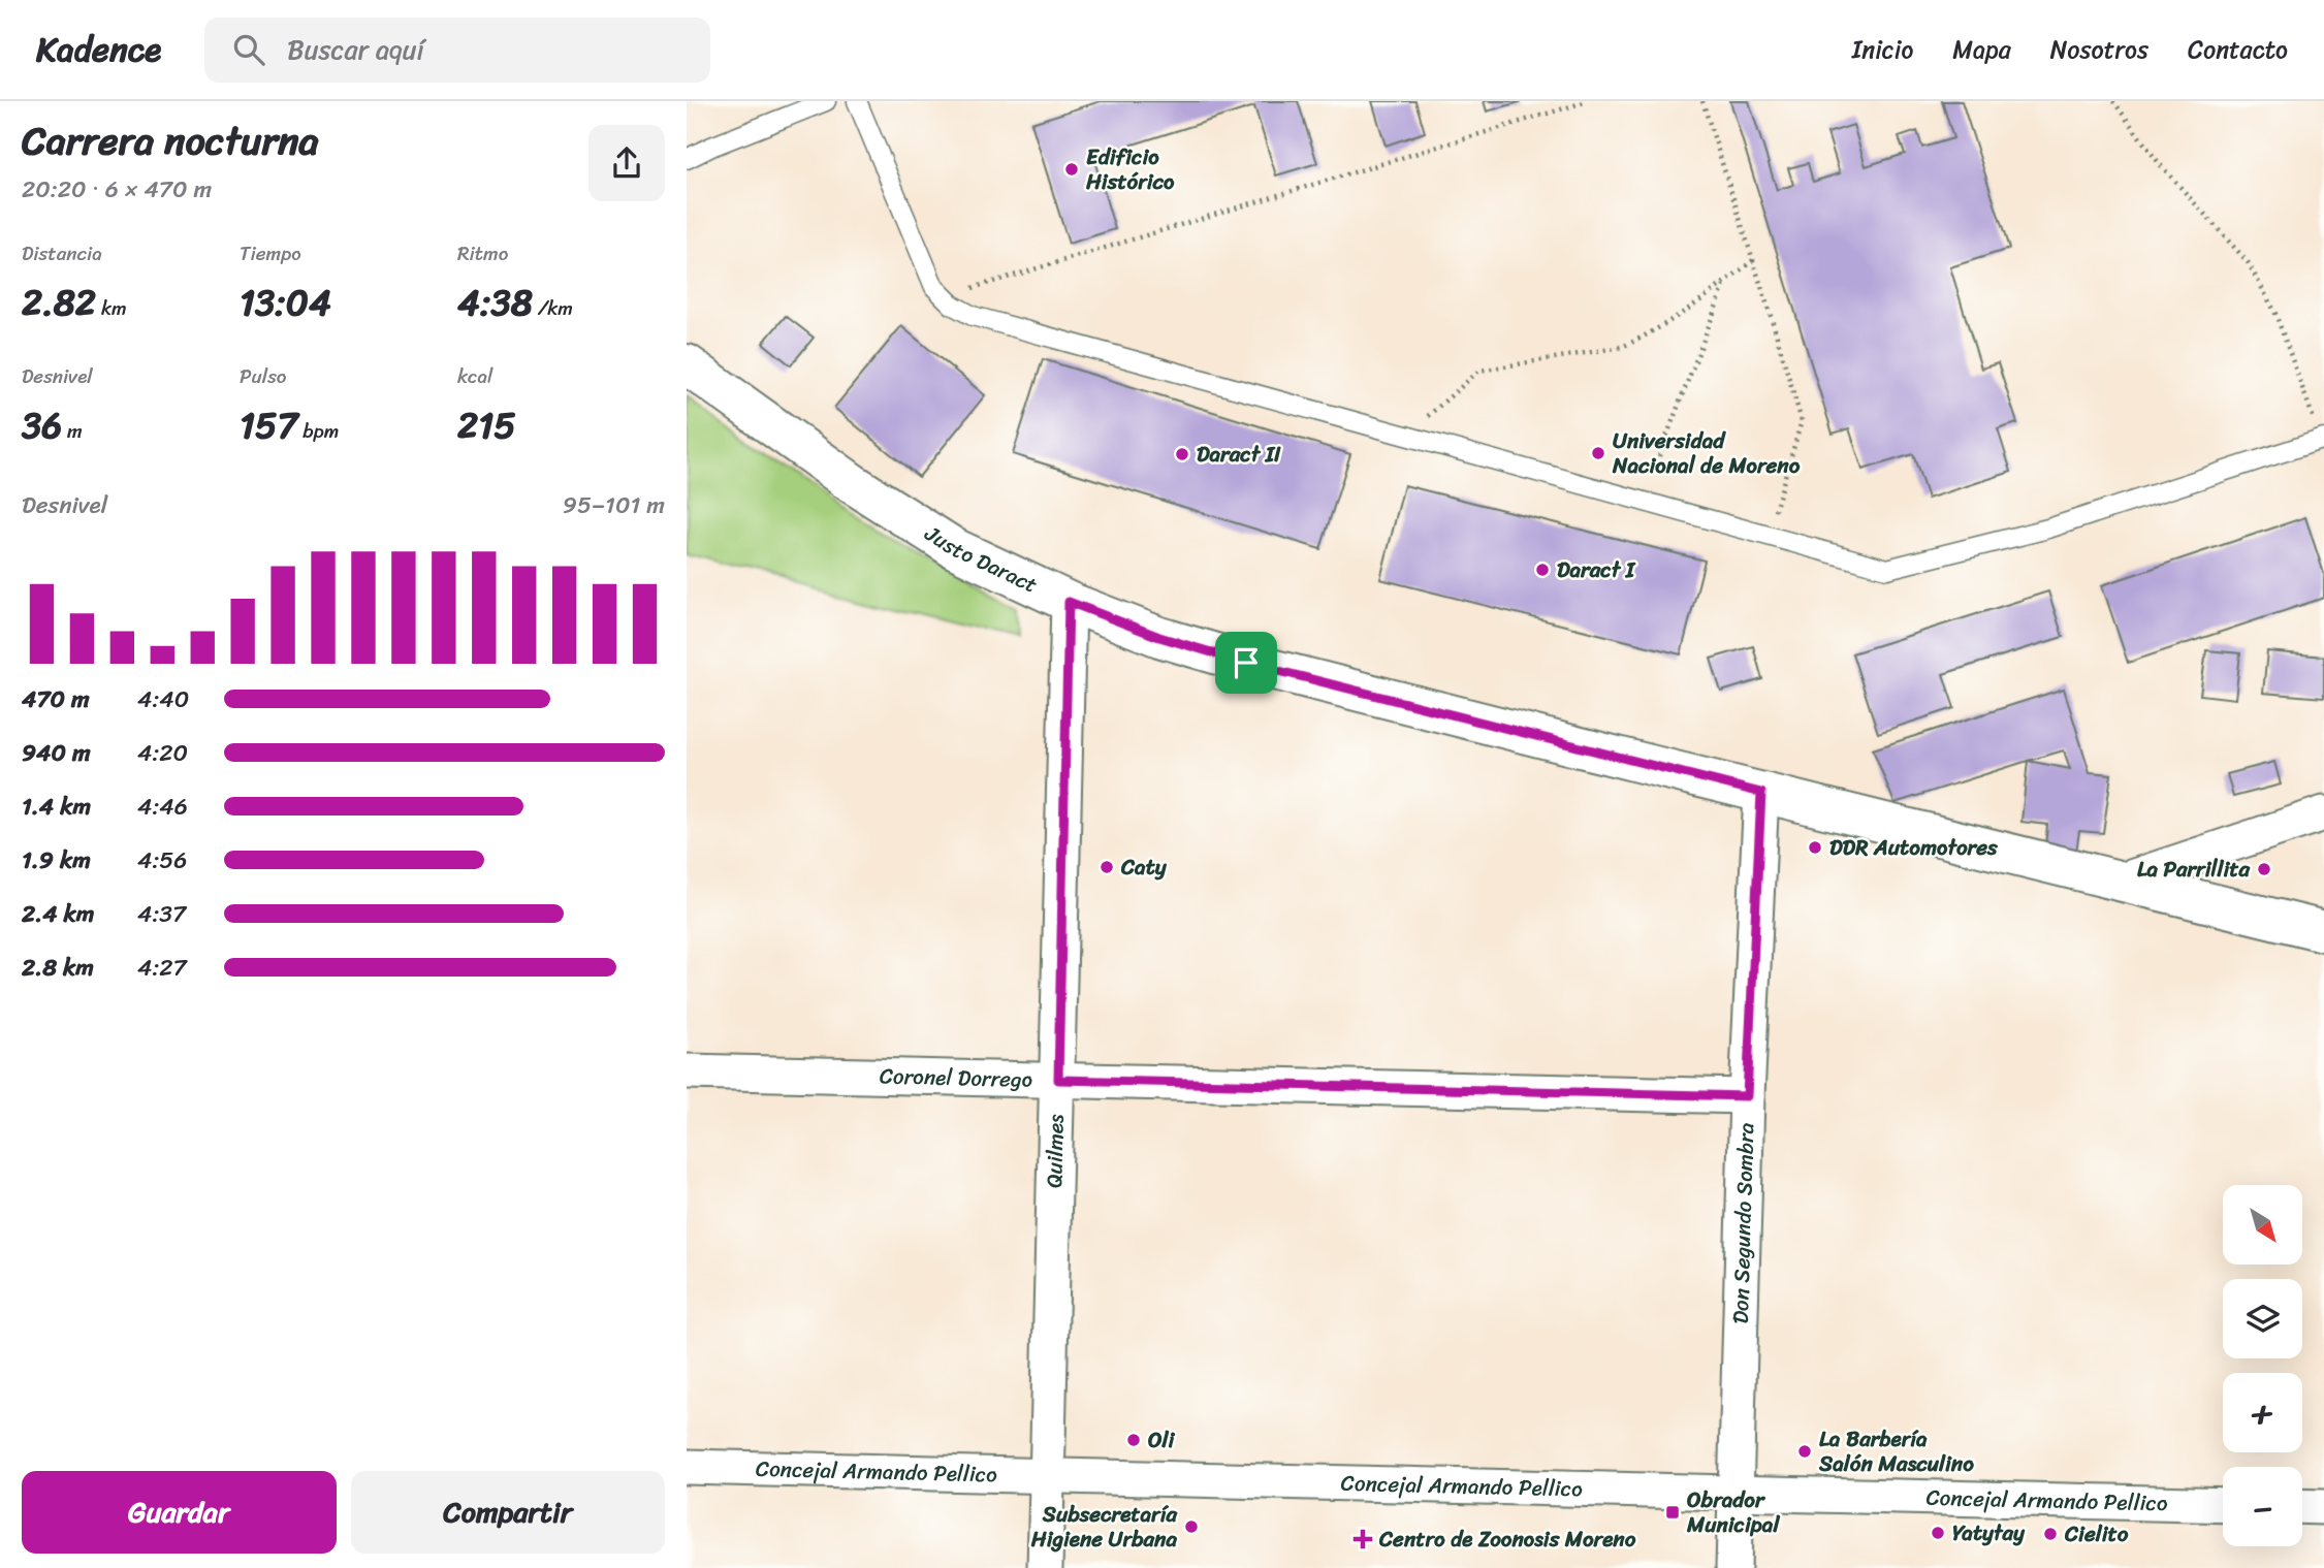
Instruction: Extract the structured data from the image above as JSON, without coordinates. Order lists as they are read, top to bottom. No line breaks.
{"streets":{"street":["Justo Daract","Coronel Dorrego","Quilmes","Don Segundo Sombra","Concejal Armando Pellico"]},"crossings":[["Justo Daract","Quilmes"],["Justo Daract","Don Segundo Sombra"],["Coronel Dorrego","Quilmes"],["Coronel Dorrego","Don Segundo Sombra"],["Quilmes","Concejal Armando Pellico"],["Don Segundo Sombra","Concejal Armando Pellico"]],"places":{"other":["Edificio Histórico","Universidad Nacional de Moreno","Daract II","Daract I","DDR Automotores","Caty","La Parrillita","Oli","La Barbería Salón Masculino","Subsecretaría Higiene Urbana","Yatytay","Cielito"],"transit":["Obrador Municipal"],"health":["Centro de Zoonosis Moreno"]},"north":"bottom right","page":{"header":"Kadence","search":"Buscar aquí","nav":["Inicio","Mapa","Nosotros","Contacto"],"heading":["Carrera nocturna","20:20 · 6 × 470 m"],"stats":[["Distancia","2.82 km"],["Tiempo","13:04"],["Ritmo","4:38 /km"],["Desnivel","36 m"],["Pulso","157 bpm"],["kcal","215"]],"chart":["Desnivel","95–101 m"],"list":[{"name":"470 m","note":"4:40"},{"name":"940 m","note":"4:20"},{"name":"1.4 km","note":"4:46"},{"name":"1.9 km","note":"4:56"},{"name":"2.4 km","note":"4:37"},{"name":"2.8 km","note":"4:27"}],"map_buttons":["+","−"],"buttons":["Guardar","Compartir"]}}
